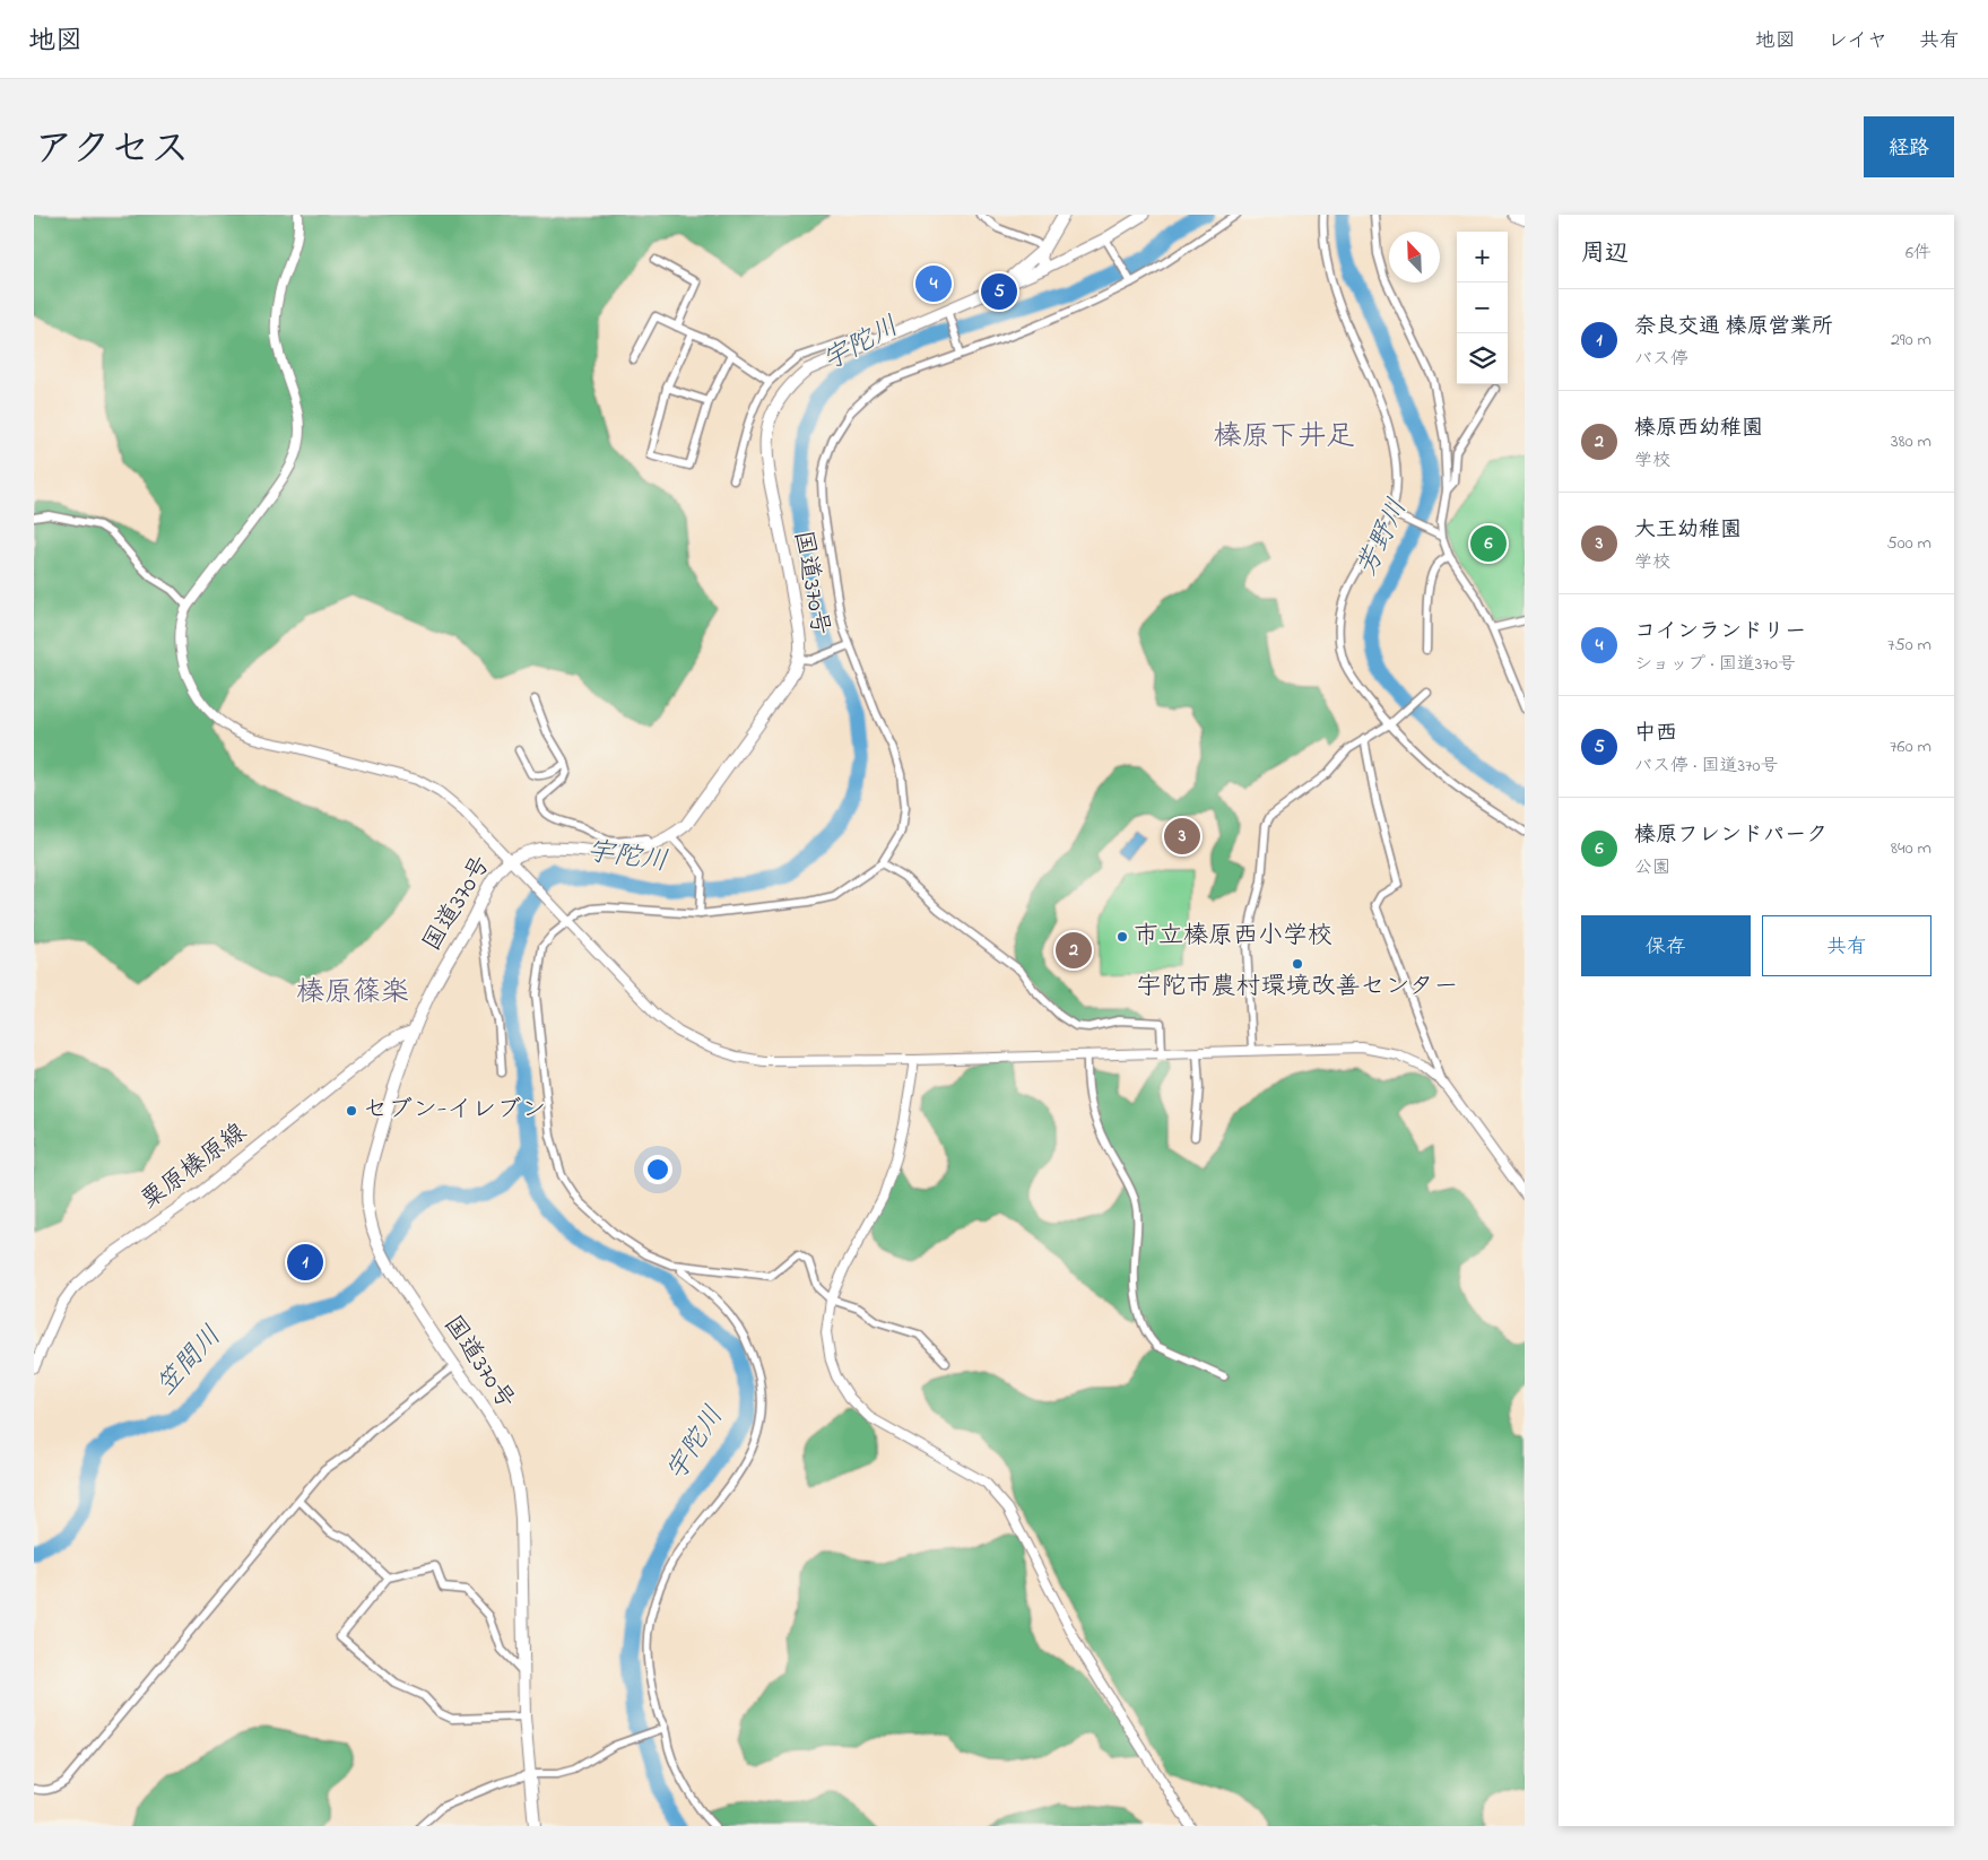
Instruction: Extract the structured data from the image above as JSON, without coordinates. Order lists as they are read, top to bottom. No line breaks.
{"streets":{"main road":["国道370号","粟原榛原線"]},"crossings":[["国道370号","粟原榛原線"]],"districts":["榛原下井足","榛原篠楽"],"water":["宇陀川","芳野川","笠間川"],"places":["市立榛原西小学校","宇陀市農村環境改善センター","セブン-イレブン"],"north":"top left","page":{"header":"地図","nav":["地図","レイヤ","共有"],"title":"アクセス","buttons":["経路",["保存","共有"]],"heading":["周辺","6件"],"map_buttons":["+","−"],"pins":["4","5","6","3","2","1"],"list":[{"mark":"1","name":"奈良交通 榛原営業所","note":"バス停","value":"290 m"},{"mark":"2","name":"榛原西幼稚園","note":"学校","value":"380 m"},{"mark":"3","name":"大王幼稚園","note":"学校","value":"500 m"},{"mark":"4","name":"コインランドリー","note":"ショップ · 国道370号","value":"750 m"},{"mark":"5","name":"中西","note":"バス停 · 国道370号","value":"760 m"},{"mark":"6","name":"榛原フレンドパーク","note":"公園","value":"840 m"}]}}
